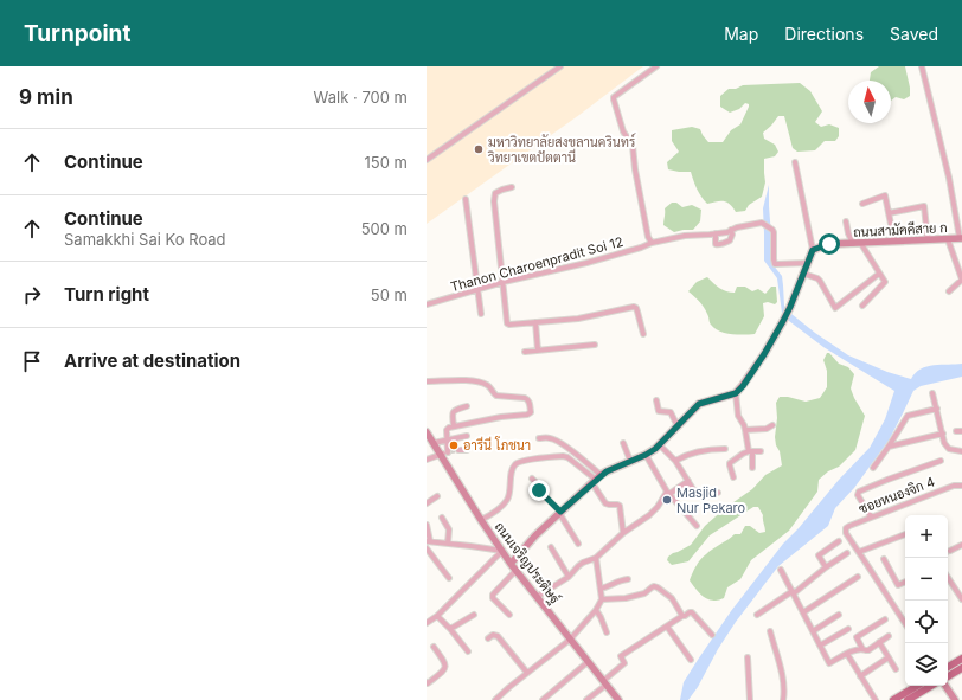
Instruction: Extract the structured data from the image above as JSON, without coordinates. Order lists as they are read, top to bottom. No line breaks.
{"streets":{"street":["ถนนสามัคคีสาย ก","Thanon Charoenpradit Soi 12","ซอยหนองจิก 4","ถนนเจริญประดิษฐ์"]},"places":["มหาวิทยาลัยสงขลานครินทร์ วิทยาเขตปัตตานี","อารีนี โภชนา","Masjid Nur Pekaro"],"north":"top","page":{"header":"Turnpoint","nav":["Map","Directions","Saved"],"heading":["9 min","Walk · 700 m"],"list":[["Continue","150 m"],["Continue","Samakkhi Sai Ko Road","500 m"],["Turn right","50 m"],"Arrive at destination"],"map_buttons":["+","−"]}}
